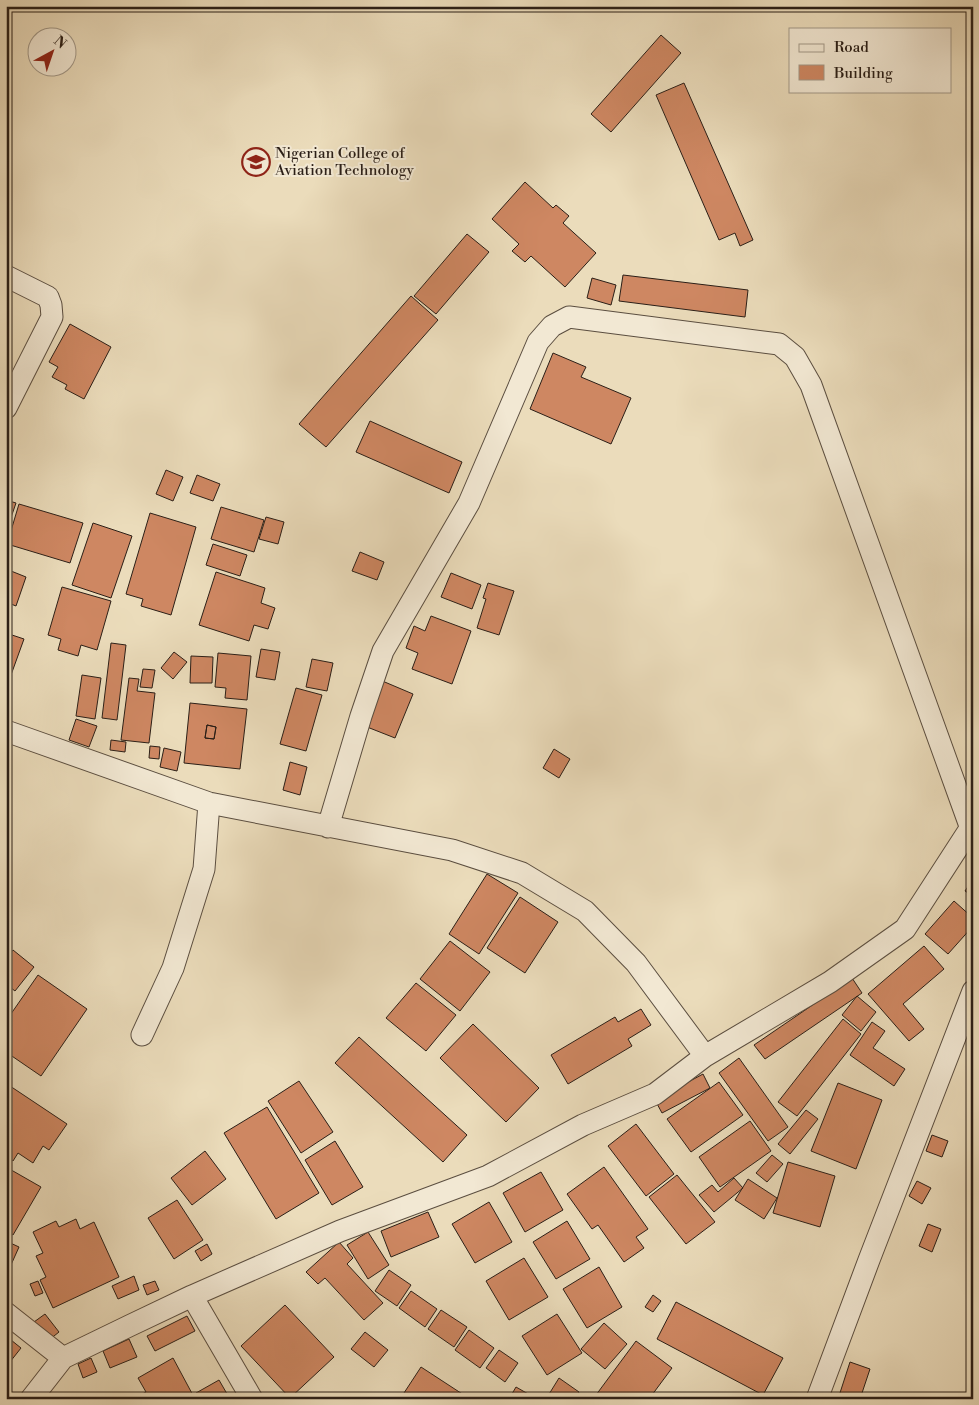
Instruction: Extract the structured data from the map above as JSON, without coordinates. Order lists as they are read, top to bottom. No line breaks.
{"places":{"school or university":["Nigerian College of Aviation Technology"]},"legend":["Road","Building"],"north":"top right"}
